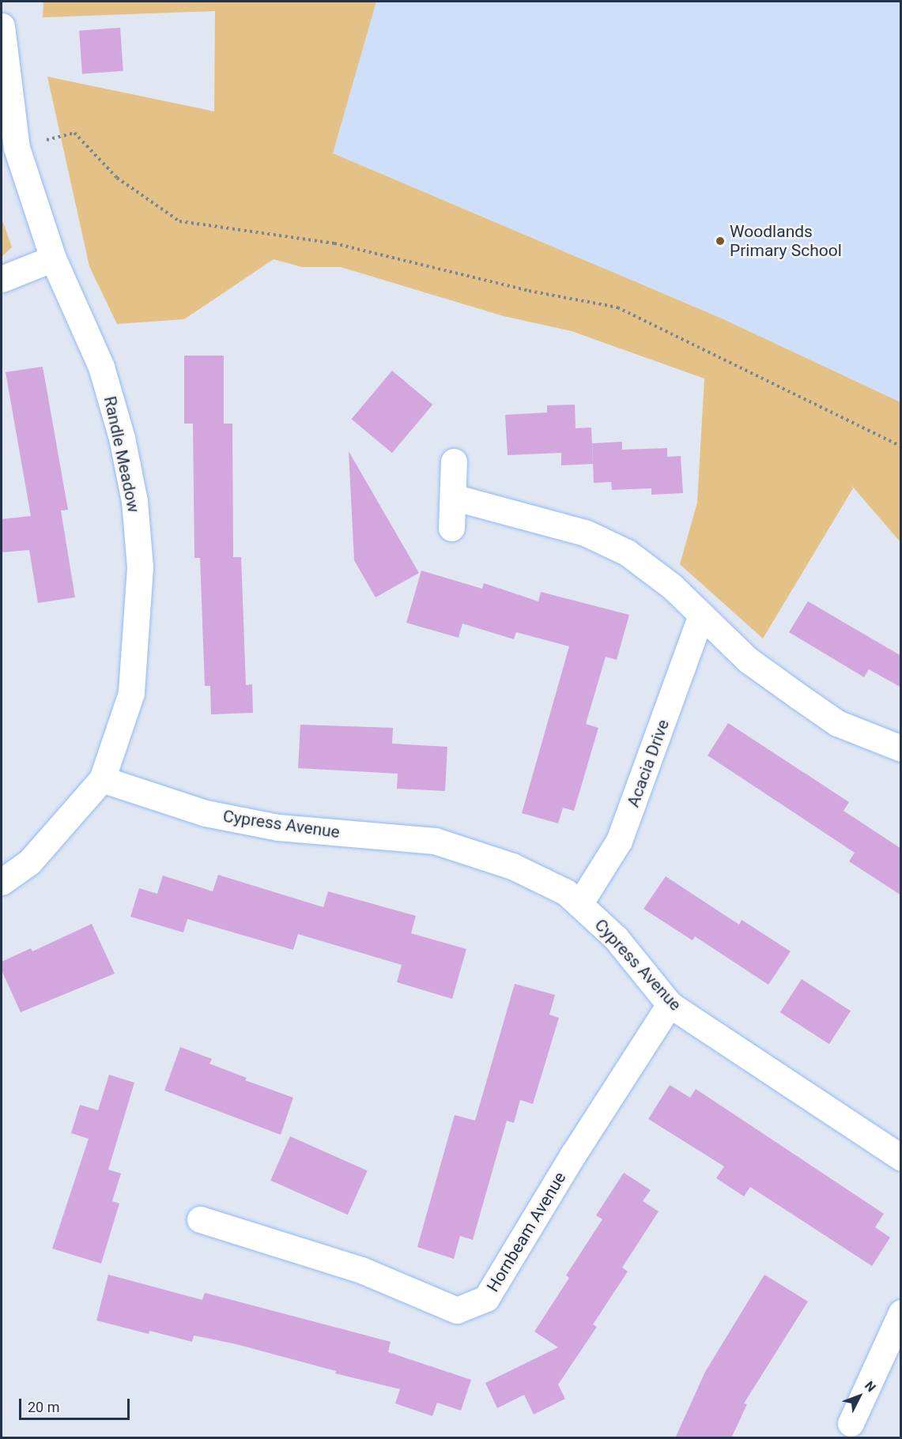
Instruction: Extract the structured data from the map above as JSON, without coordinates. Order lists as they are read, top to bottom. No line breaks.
{"streets":{"street":["Randle Meadow","Acacia Drive","Cypress Avenue","Hornbeam Avenue"]},"crossings":[["Randle Meadow","Cypress Avenue"],["Acacia Drive","Cypress Avenue"],["Cypress Avenue","Hornbeam Avenue"]],"places":["Woodlands Primary School"],"scale_bar":"20 m","north":"top right"}
